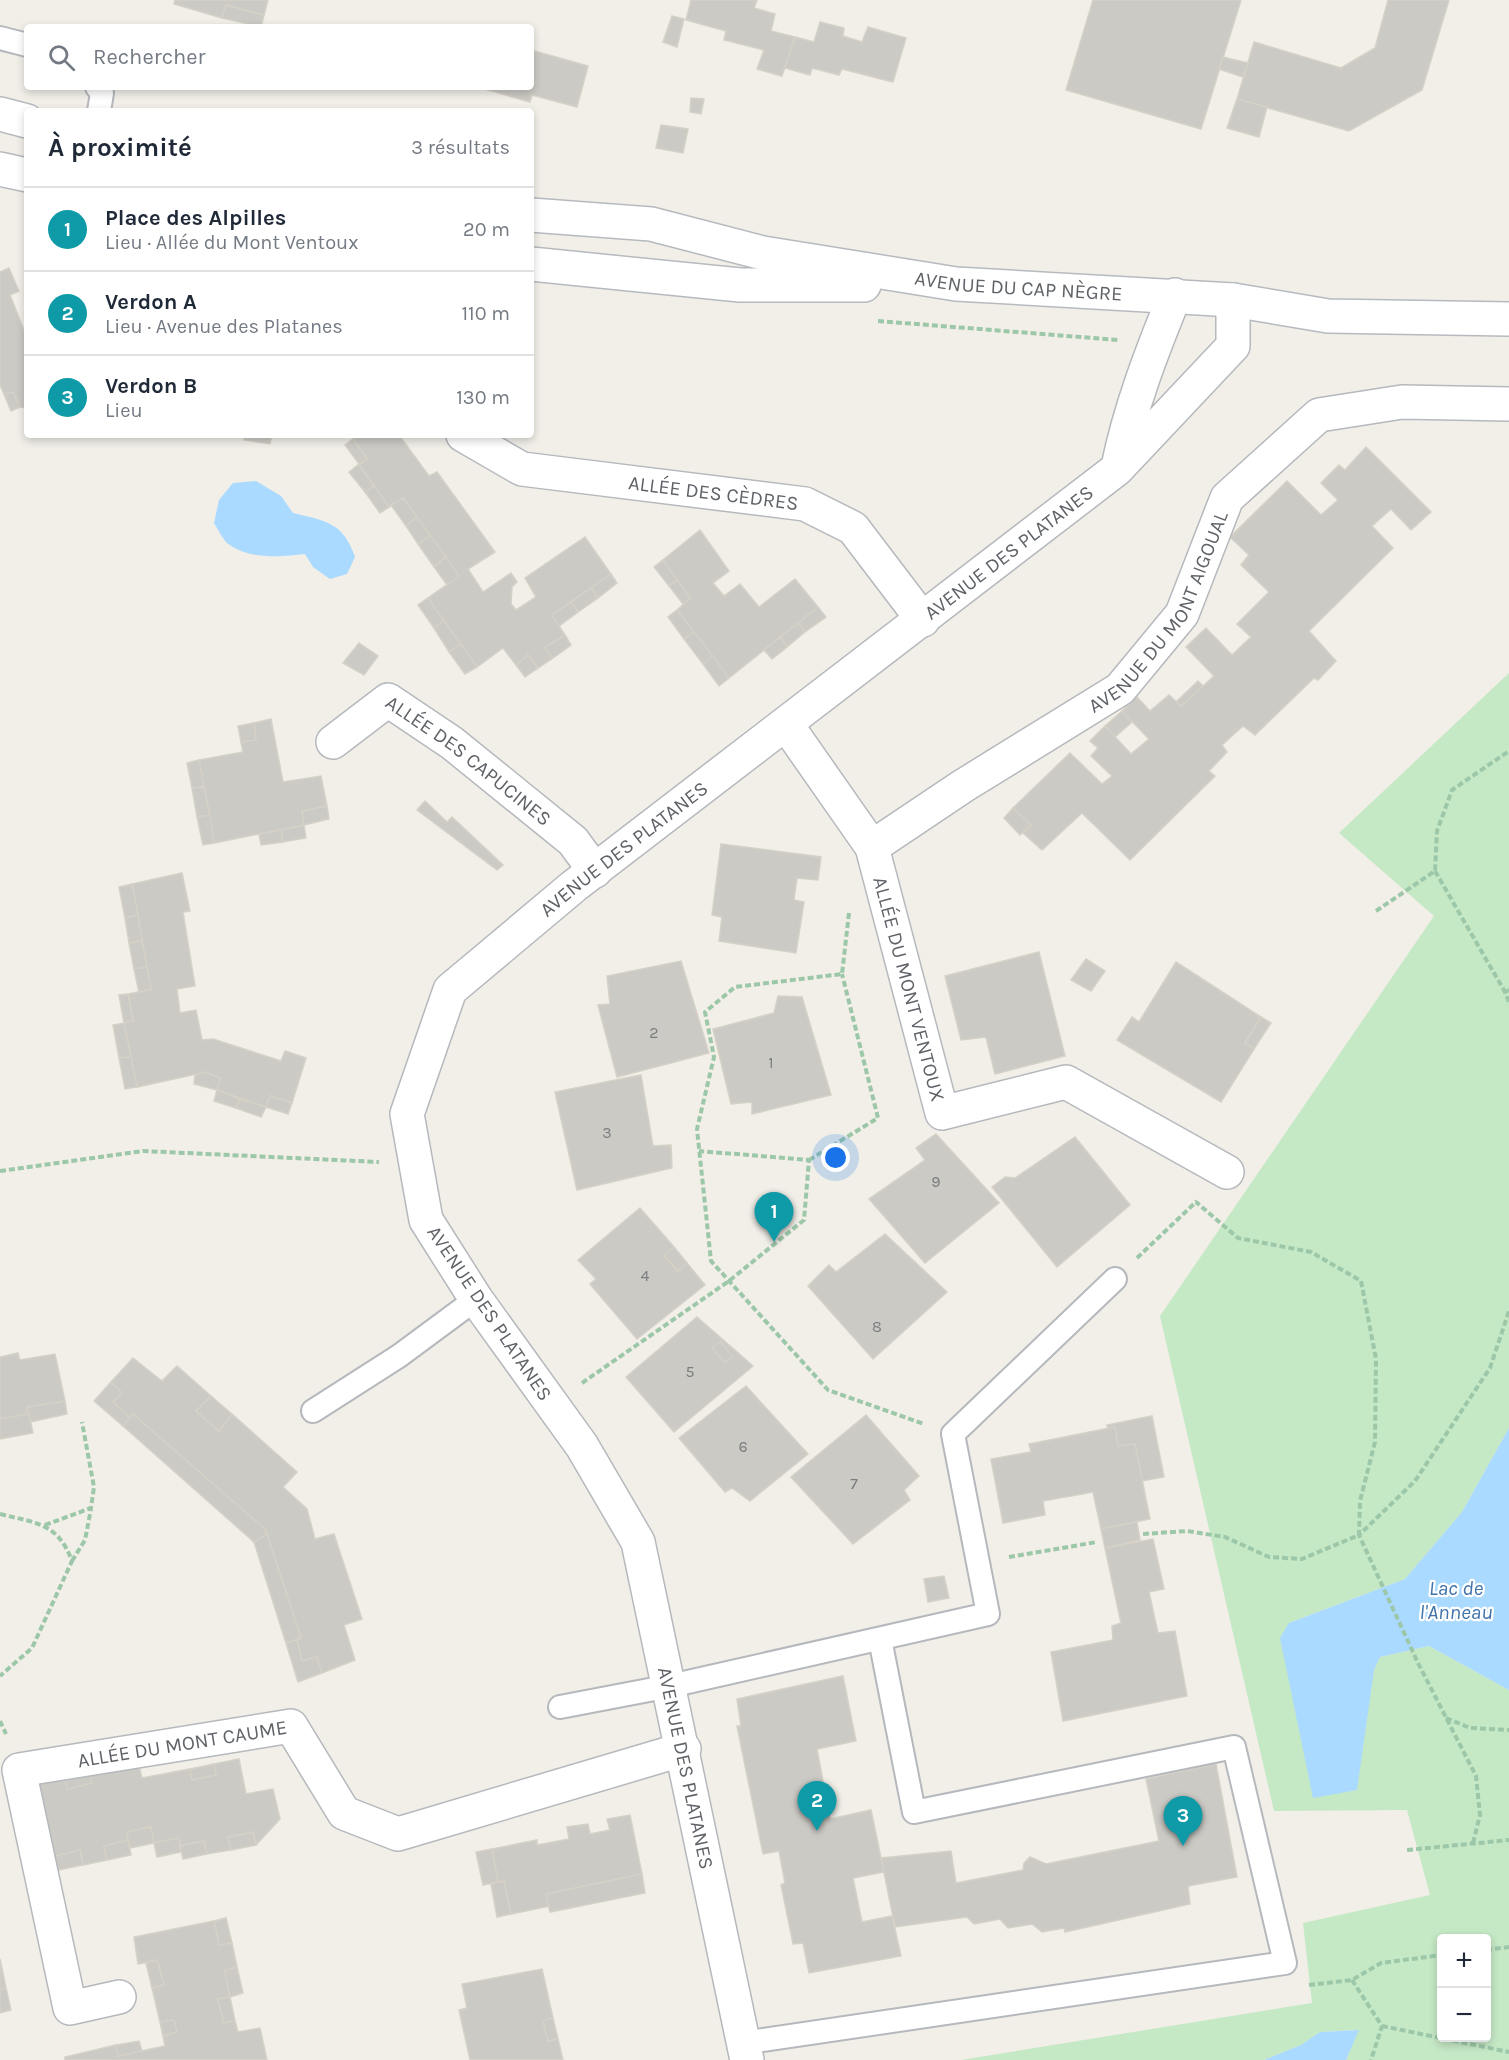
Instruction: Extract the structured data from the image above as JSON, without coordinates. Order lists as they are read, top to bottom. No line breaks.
{"streets":{"street":["AVENUE DU CAP NÈGRE","ALLÉE DES CÈDRES","AVENUE DES PLATANES","AVENUE DU MONT AIGOUAL","ALLÉE DES CAPUCINES","ALLÉE DU MONT VENTOUX","ALLÉE DU MONT CAUME"]},"crossings":[["AVENUE DU CAP NÈGRE","AVENUE DES PLATANES"],["ALLÉE DES CÈDRES","AVENUE DES PLATANES"],["AVENUE DES PLATANES","ALLÉE DES CAPUCINES"],["AVENUE DES PLATANES","ALLÉE DU MONT VENTOUX"],["AVENUE DES PLATANES","ALLÉE DU MONT CAUME"],["AVENUE DU MONT AIGOUAL","ALLÉE DU MONT VENTOUX"]],"water":["Lac de l'Anneau"],"house_numbers":["2","1","3","9","4","8","5","6","7"],"page":{"search":"Rechercher","heading":["À proximité","3 résultats"],"list":[{"mark":"1","name":"Place des Alpilles","note":"Lieu · Allée du Mont Ventoux","value":"20 m"},{"mark":"2","name":"Verdon A","note":"Lieu · Avenue des Platanes","value":"110 m"},{"mark":"3","name":"Verdon B","note":"Lieu","value":"130 m"}],"pins":["1","2","3"],"map_buttons":["+","−"]}}
